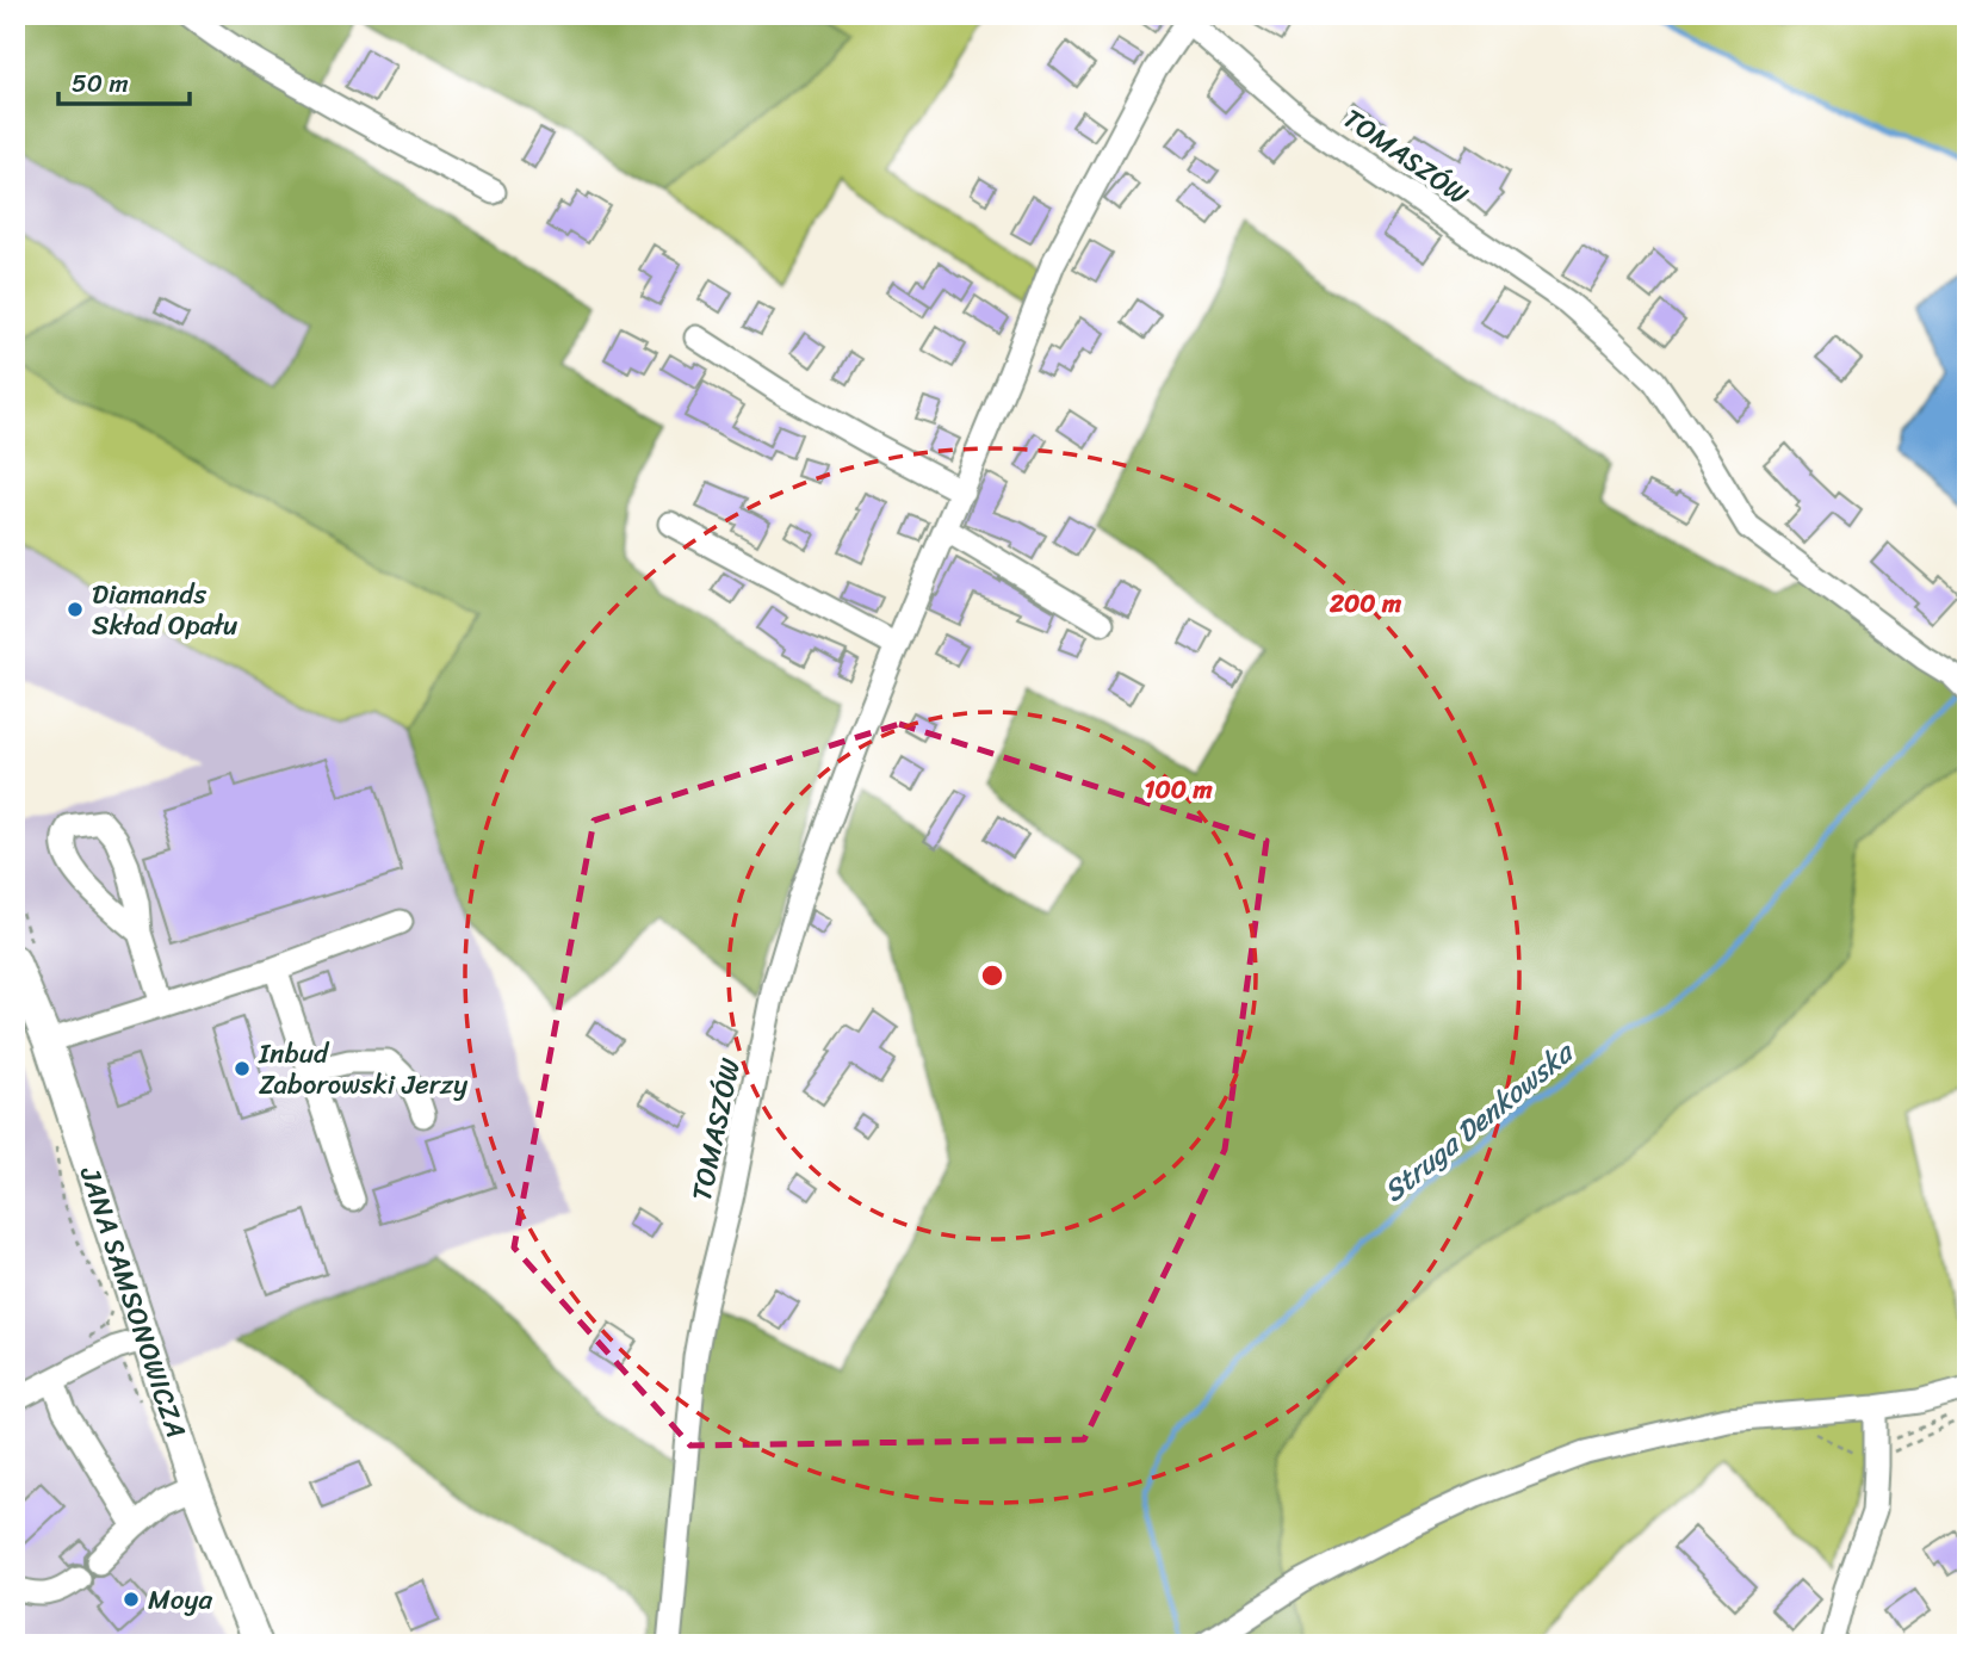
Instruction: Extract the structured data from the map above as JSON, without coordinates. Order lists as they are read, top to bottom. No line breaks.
{"streets":{"main road":["JANA SAMSONOWICZA"],"street":["TOMASZÓW"]},"water":["Struga Denkowska"],"places":["Diamands Skład Opału","Inbud Zaborowski Jerzy","Moya"],"scale_bar":"50 m","rings":["200 m","100 m"]}
